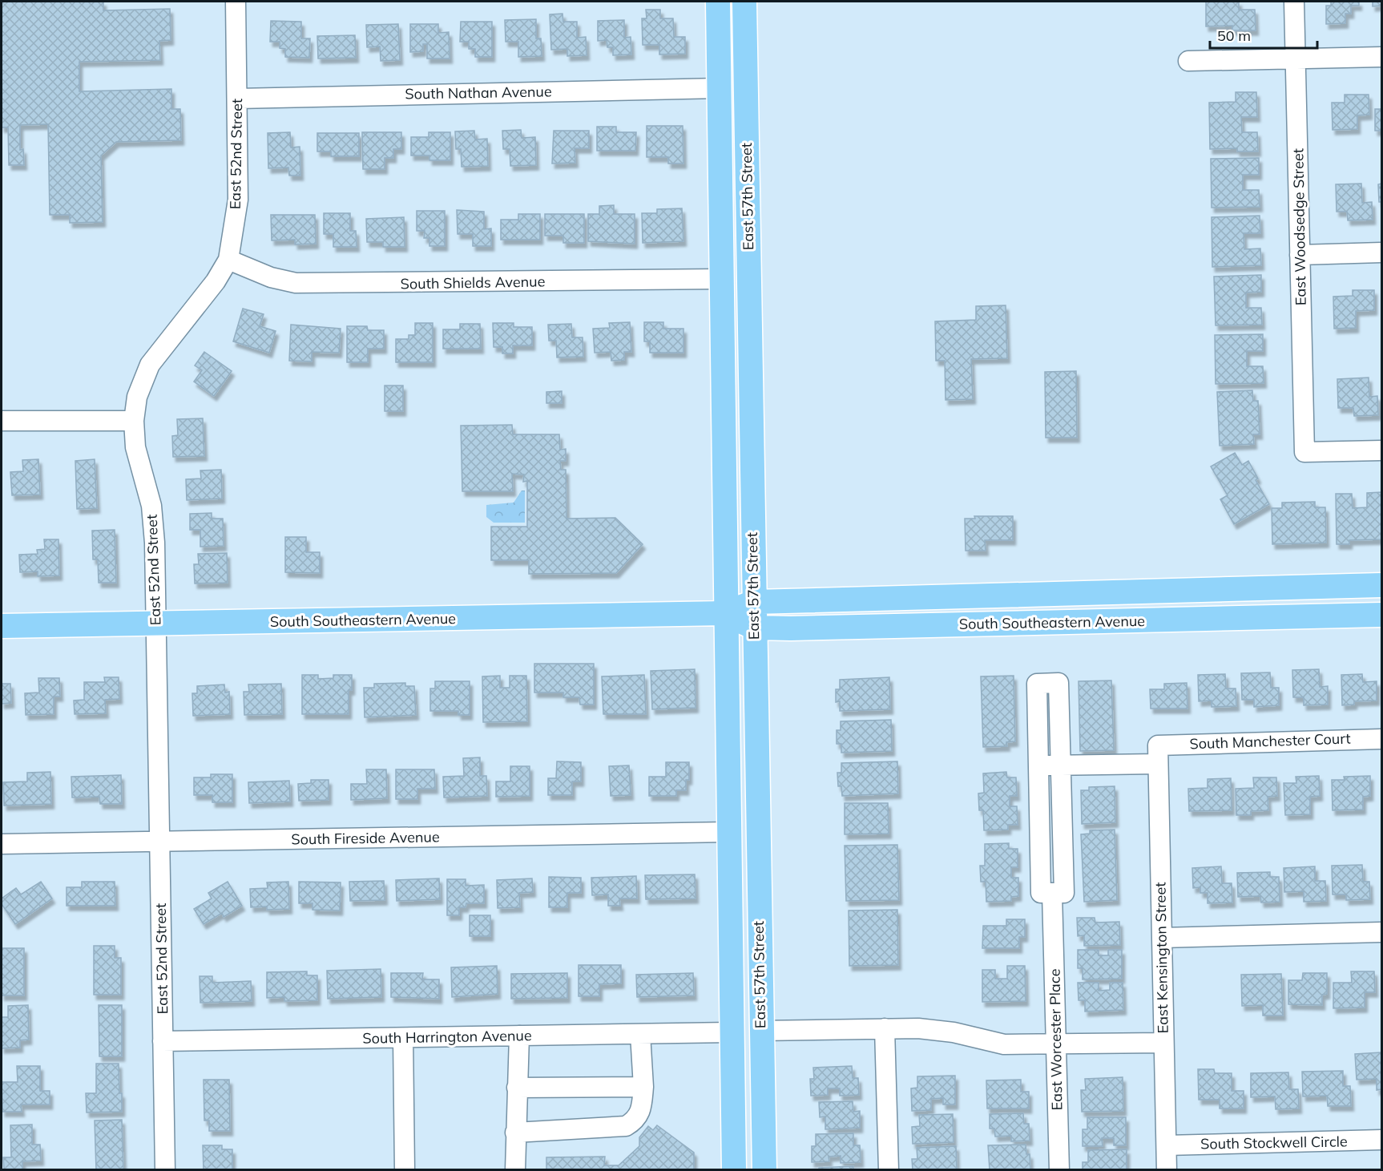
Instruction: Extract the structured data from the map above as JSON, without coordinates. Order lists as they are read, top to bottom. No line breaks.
{"streets":{"main road":["East 57th Street","South Southeastern Avenue"],"street":["South Nathan Avenue","East 52nd Street","East Woodsedge Street","South Shields Avenue","South Manchester Court","South Fireside Avenue","East Kensington Street","South Harrington Avenue","East Worcester Place","South Stockwell Circle"]},"crossings":[["South Nathan Avenue","East 52nd Street"],["South Nathan Avenue","East 57th Street"],["East 52nd Street","South Shields Avenue"],["East 52nd Street","South Southeastern Avenue"],["East 52nd Street","South Fireside Avenue"],["East 52nd Street","South Harrington Avenue"],["East 57th Street","South Shields Avenue"],["East 57th Street","South Southeastern Avenue"],["East 57th Street","South Fireside Avenue"],["East 57th Street","South Harrington Avenue"],["South Manchester Court","East Kensington Street"],["East Kensington Street","South Stockwell Circle"]],"scale_bar":"50 m"}
